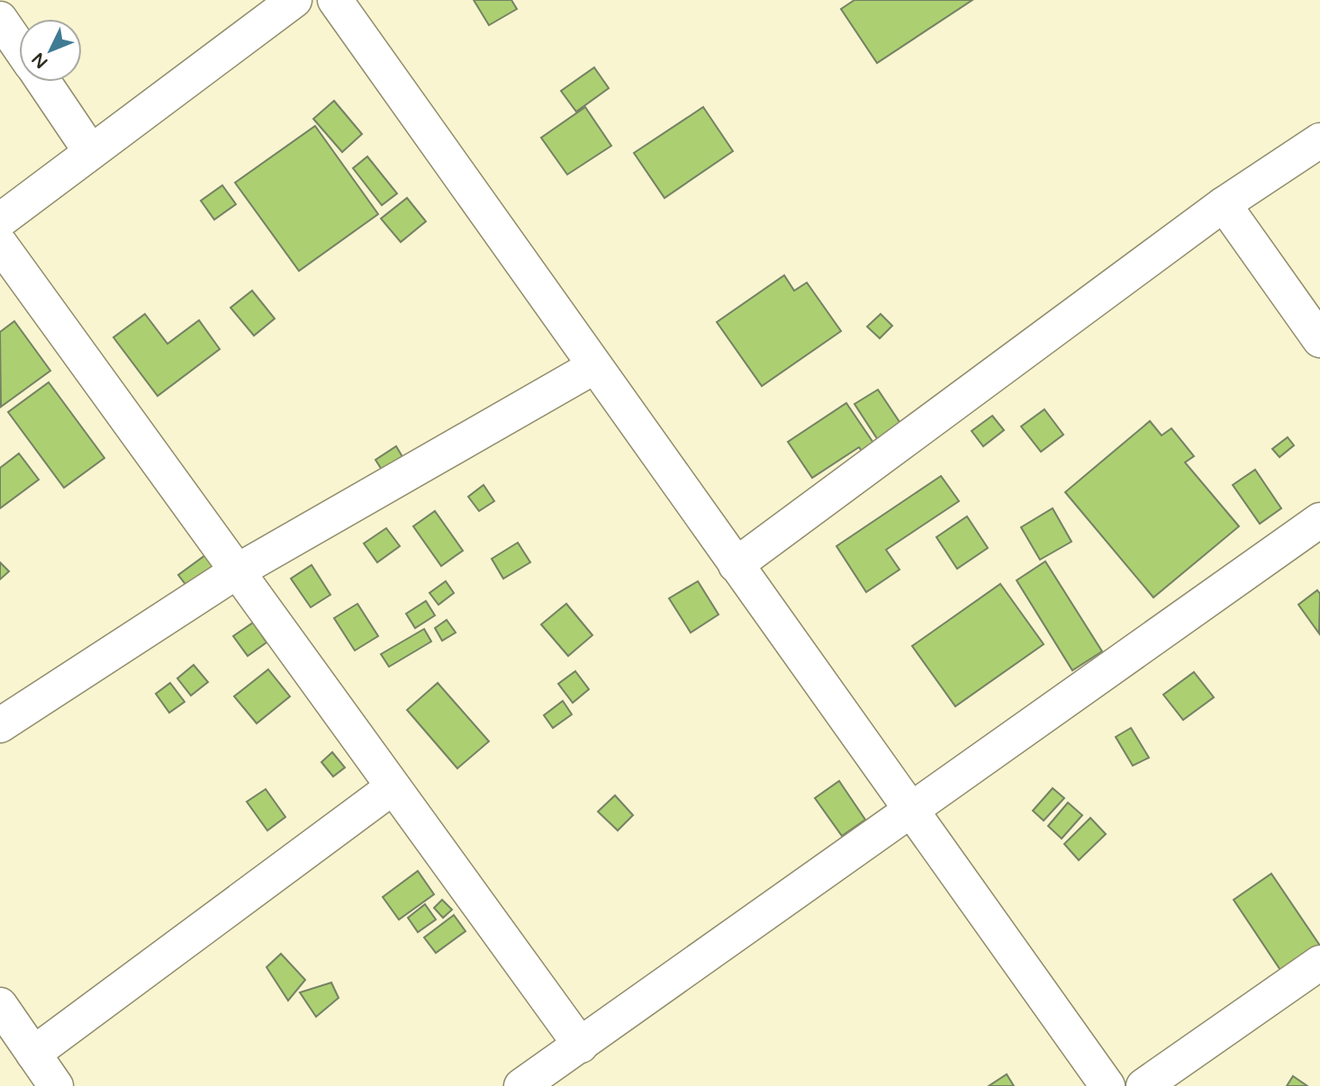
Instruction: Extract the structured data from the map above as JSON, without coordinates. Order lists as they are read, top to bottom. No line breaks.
{"north":"bottom left"}
